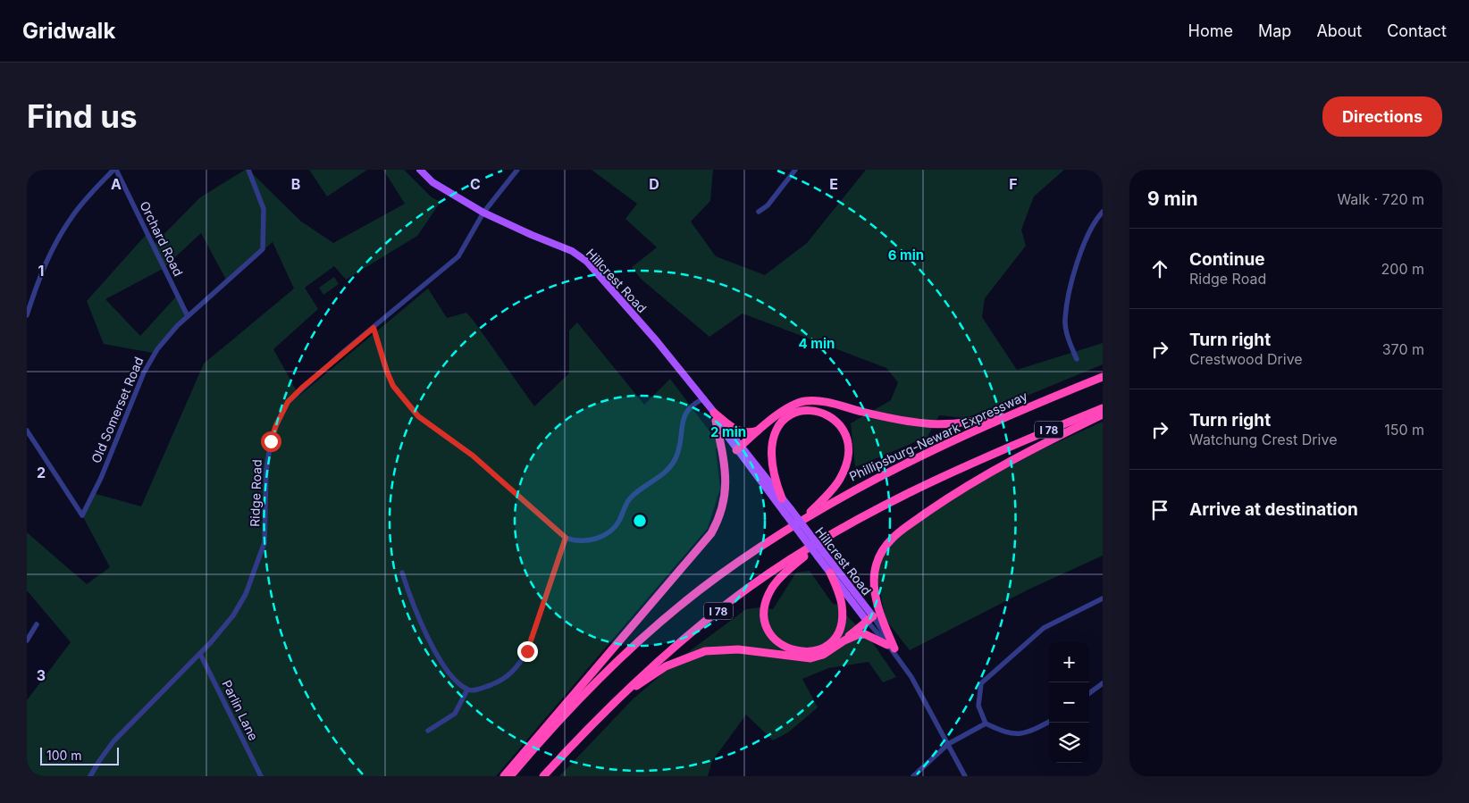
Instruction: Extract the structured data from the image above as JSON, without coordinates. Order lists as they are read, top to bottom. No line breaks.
{"streets":{"highway":["I 78","Phillipsburg-Newark Expressway"],"main road":["Hillcrest Road"],"street":["Orchard Road","Old Somerset Road","Ridge Road","Parlin Lane"]},"crossings":[["Orchard Road","Old Somerset Road"],["Hillcrest Road","Ridge Road"],["Ridge Road","Parlin Lane"]],"scale_bar":"100 m","page":{"header":"Gridwalk","nav":["Home","Map","About","Contact"],"buttons":"Directions","title":"Find us","heading":["9 min","Walk · 720 m"],"list":[["Continue","Ridge Road","200 m"],["Turn right","Crestwood Drive","370 m"],["Turn right","Watchung Crest Drive","150 m"],"Arrive at destination"],"map_buttons":["+","−"],"scale":"100 m"},"grid":{"columns":["A","B","C","D","E","F"],"rows":["1","2","3"]},"rings":["6 min","4 min","2 min"]}
